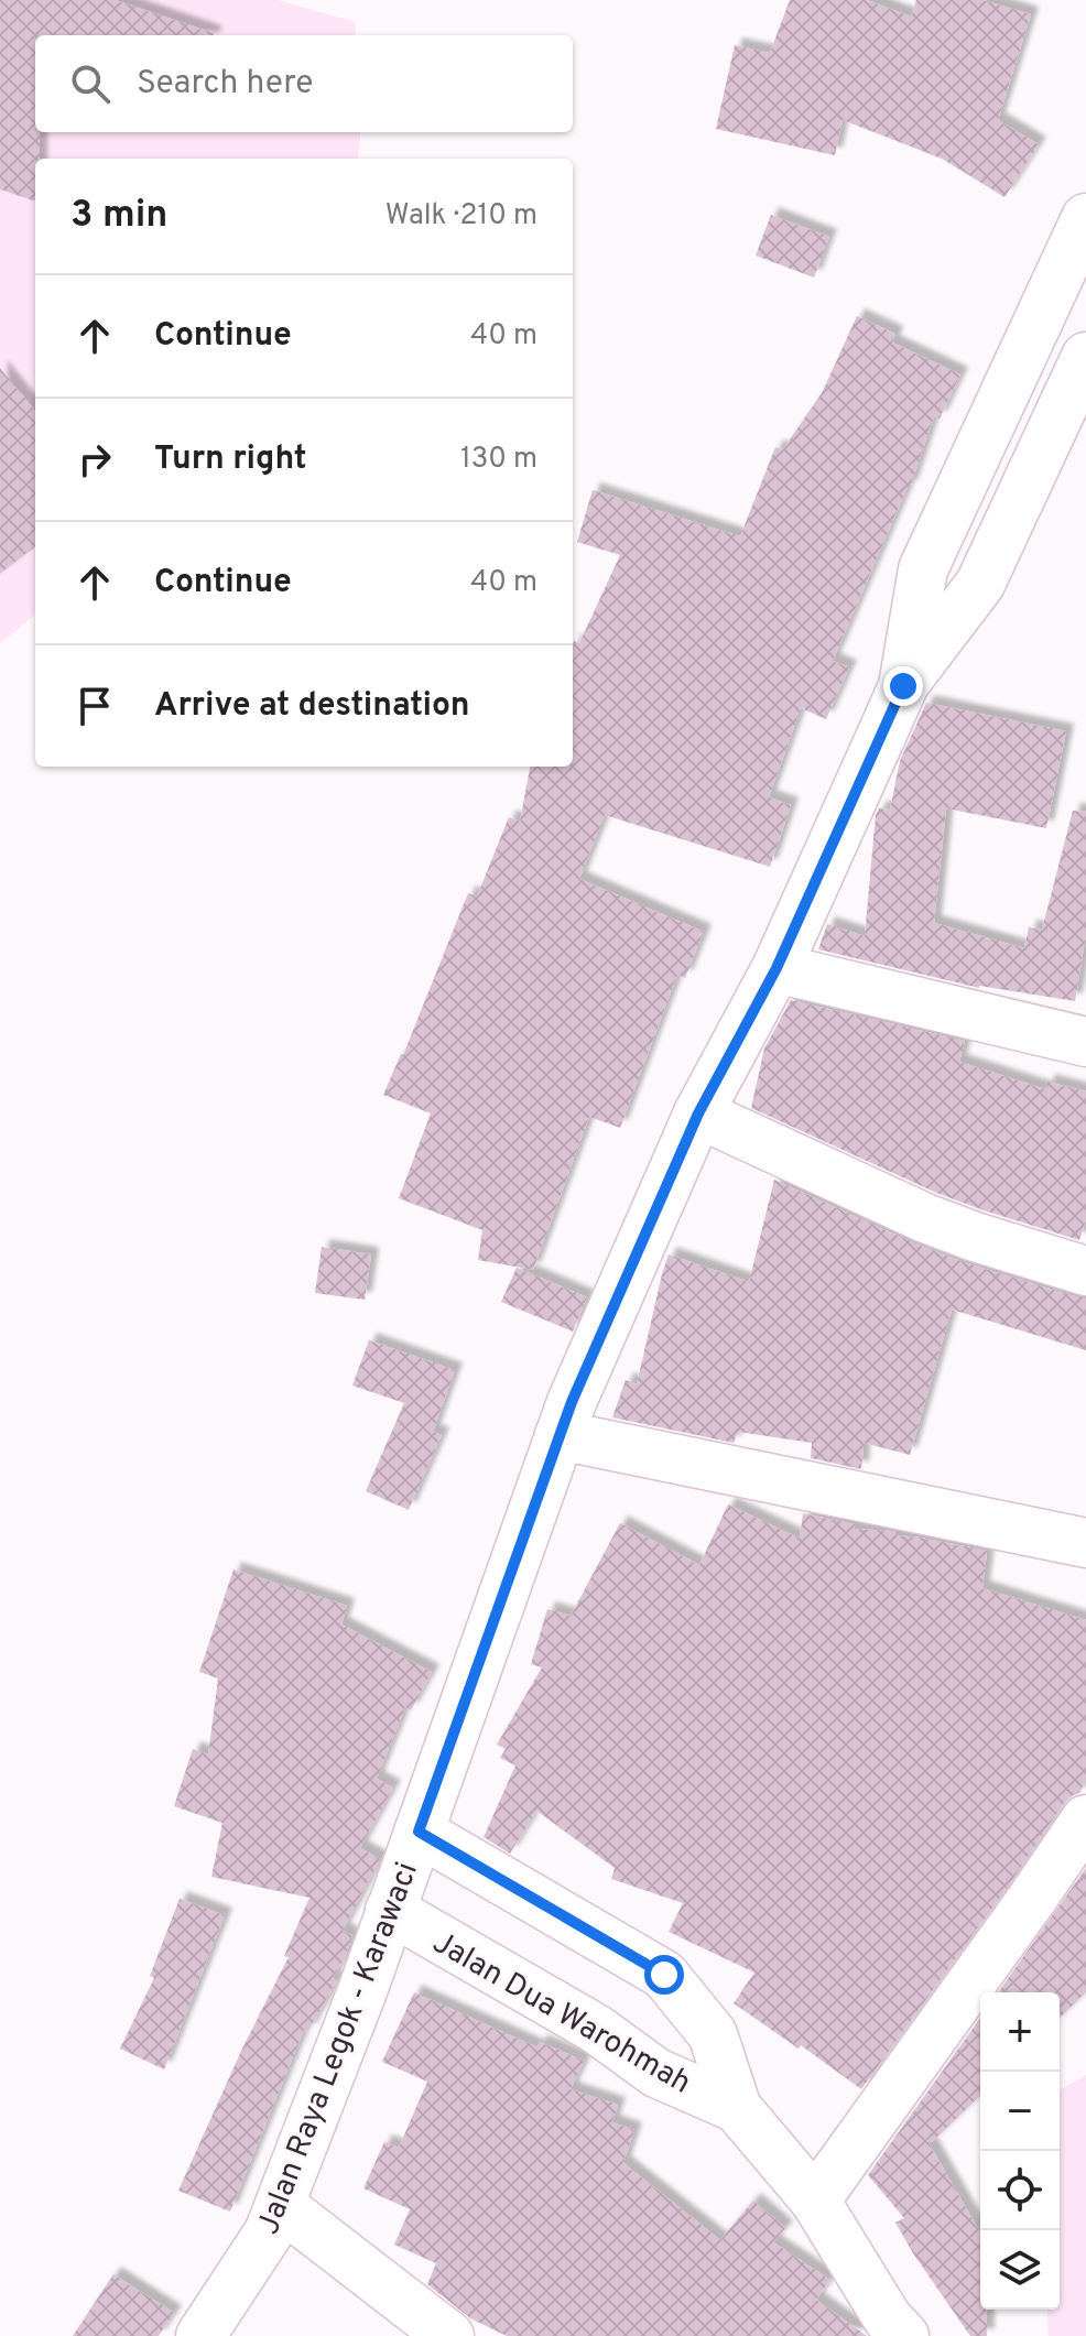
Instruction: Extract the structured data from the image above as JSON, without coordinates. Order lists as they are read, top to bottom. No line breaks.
{"streets":{"street":["Jalan Dua Warohmah","Jalan Raya Legok - Karawaci"]},"crossings":[["Jalan Dua Warohmah","Jalan Raya Legok - Karawaci"]],"page":{"search":"Search here","heading":["3 min","Walk · 210 m"],"list":[["Continue","40 m"],["Turn right","130 m"],["Continue","40 m"],"Arrive at destination"],"map_buttons":["+","−"]}}
